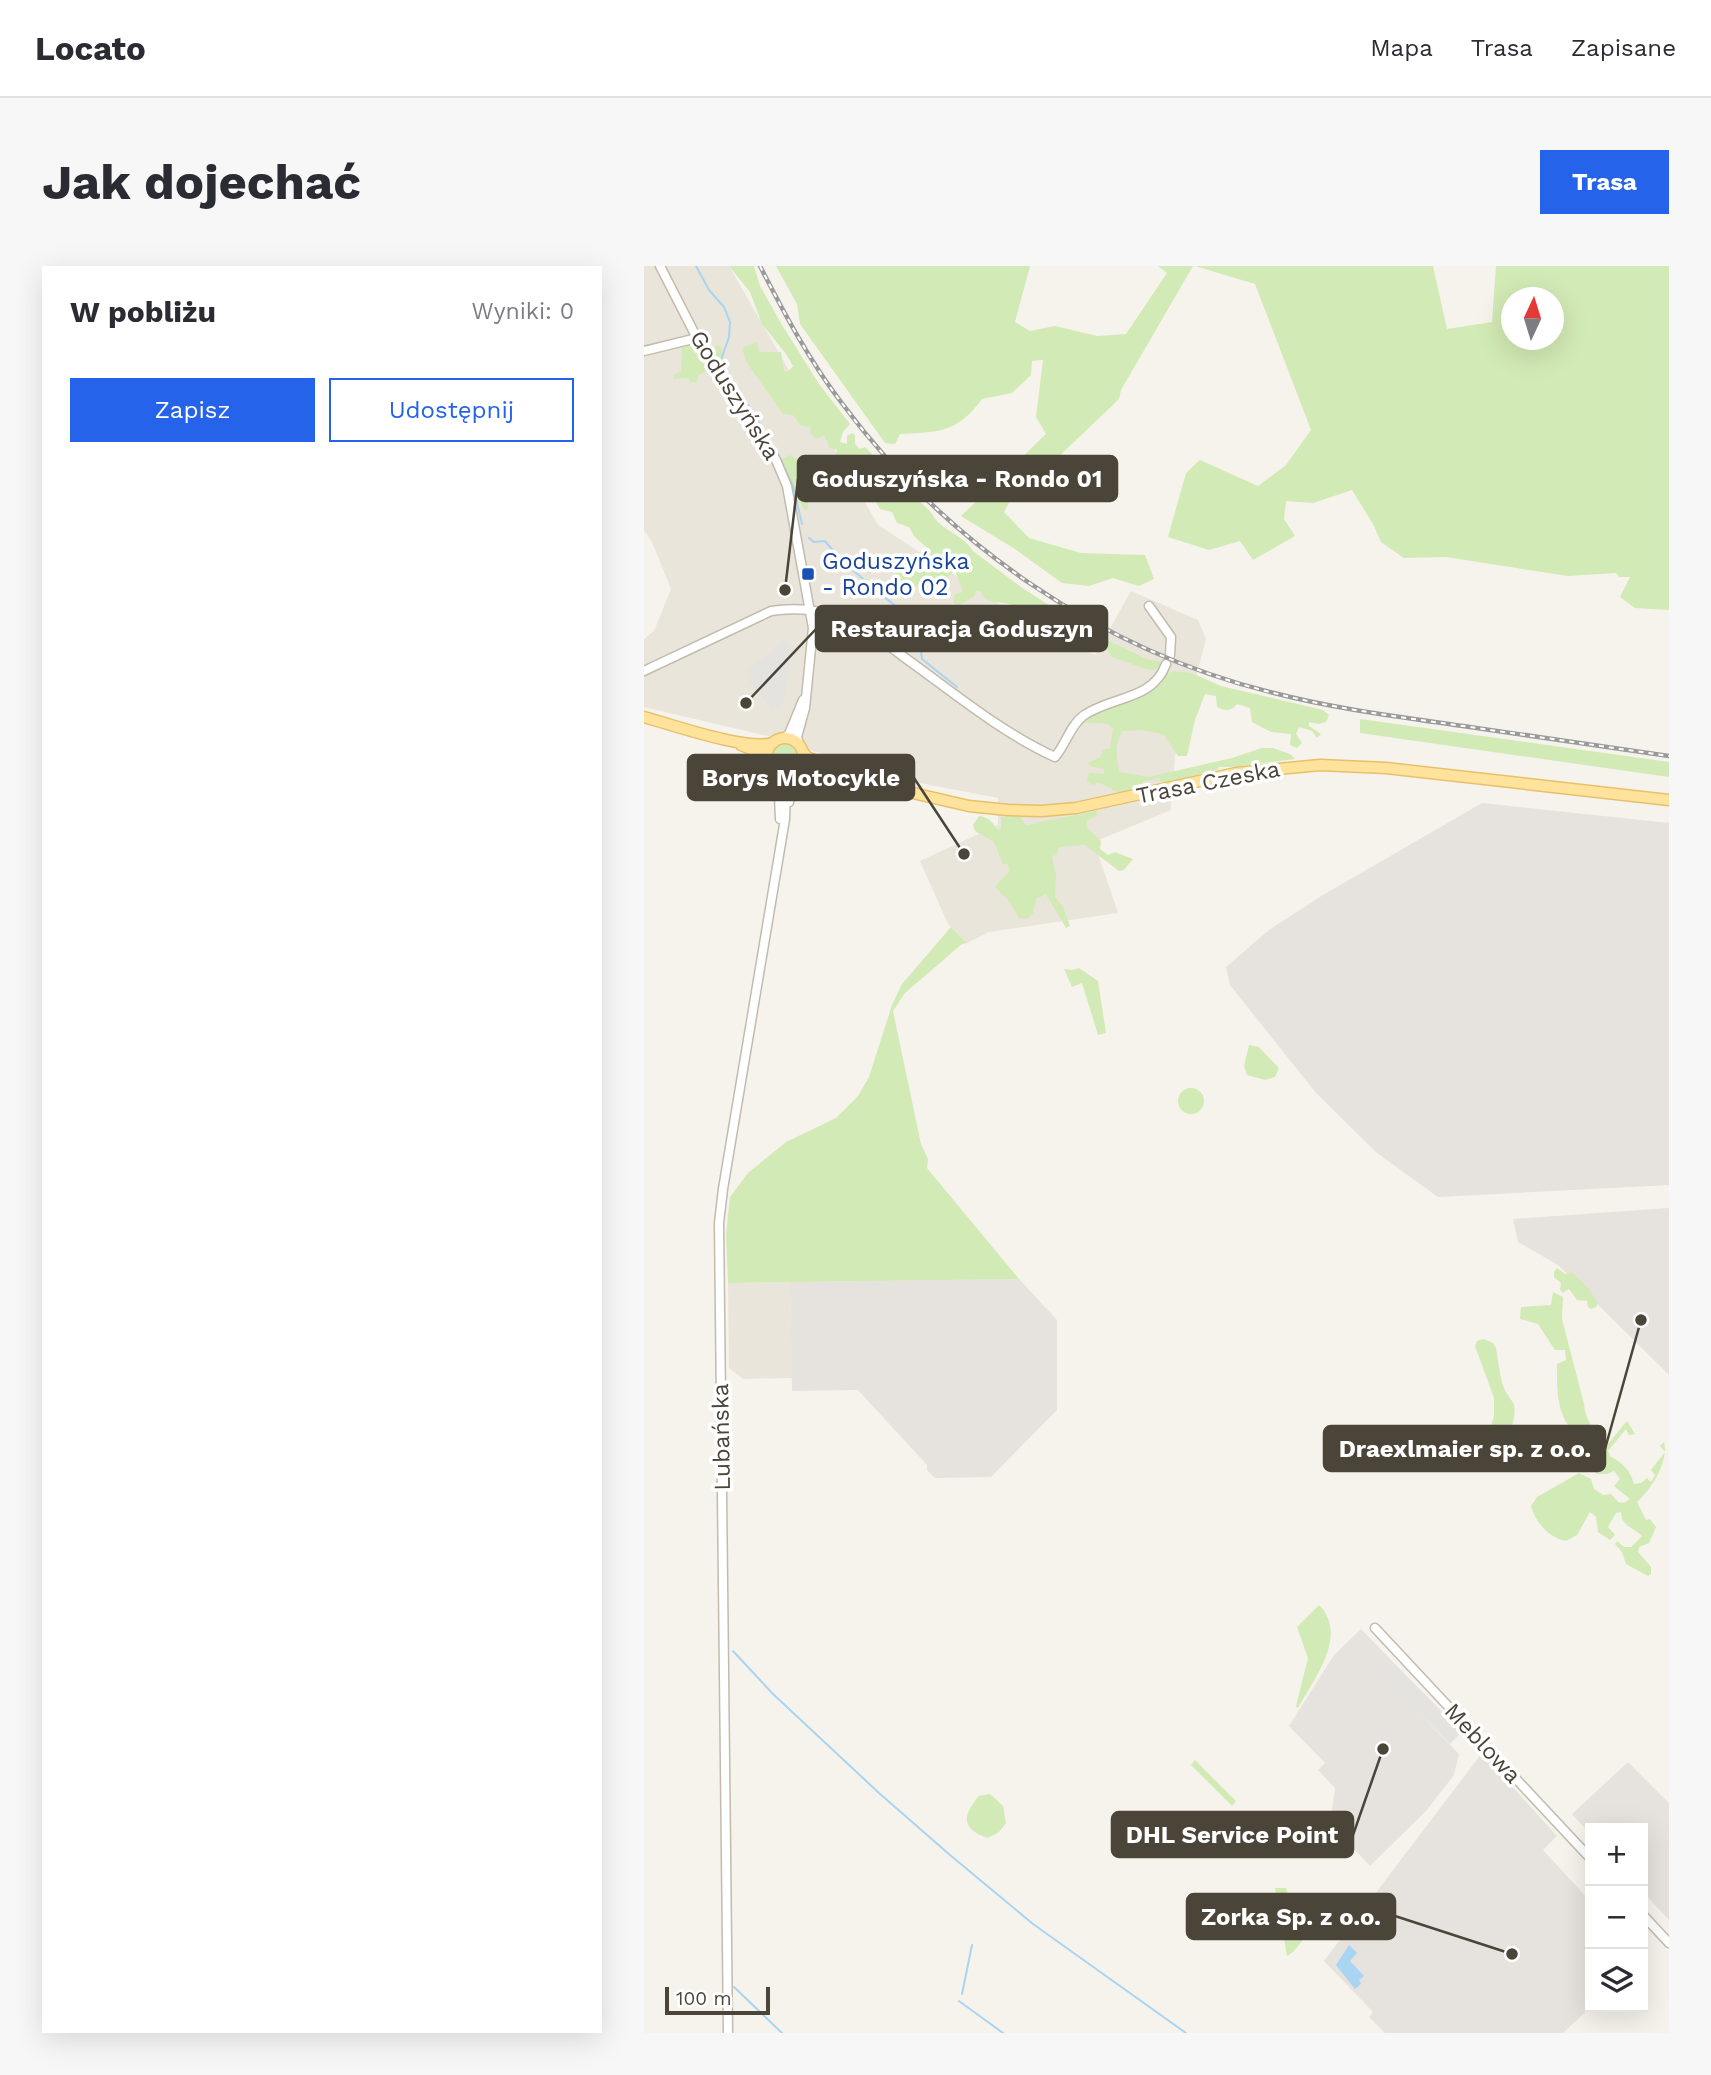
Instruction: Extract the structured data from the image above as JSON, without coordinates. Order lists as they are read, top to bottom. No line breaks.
{"streets":{"main road":["Trasa Czeska"],"street":["Goduszyńska","Lubańska","Meblowa"]},"crossings":[["Goduszyńska","Trasa Czeska"],["Goduszyńska","Lubańska"],["Trasa Czeska","Lubańska"]],"places":{"transit":["Goduszyńska - Rondo 02"],"other":["Goduszyńska - Rondo 01","Restauracja Goduszyn","Borys Motocykle","Draexlmaier sp. z o.o.","DHL Service Point","Zorka Sp. z o.o."]},"scale_bar":"100 m","north":"top","page":{"header":"Locato","nav":["Mapa","Trasa","Zapisane"],"buttons":["Trasa",["Zapisz","Udostępnij"]],"title":"Jak dojechać","heading":["W pobliżu","Wyniki: 0"],"map_buttons":["+","−"],"scale":"100 m"}}
